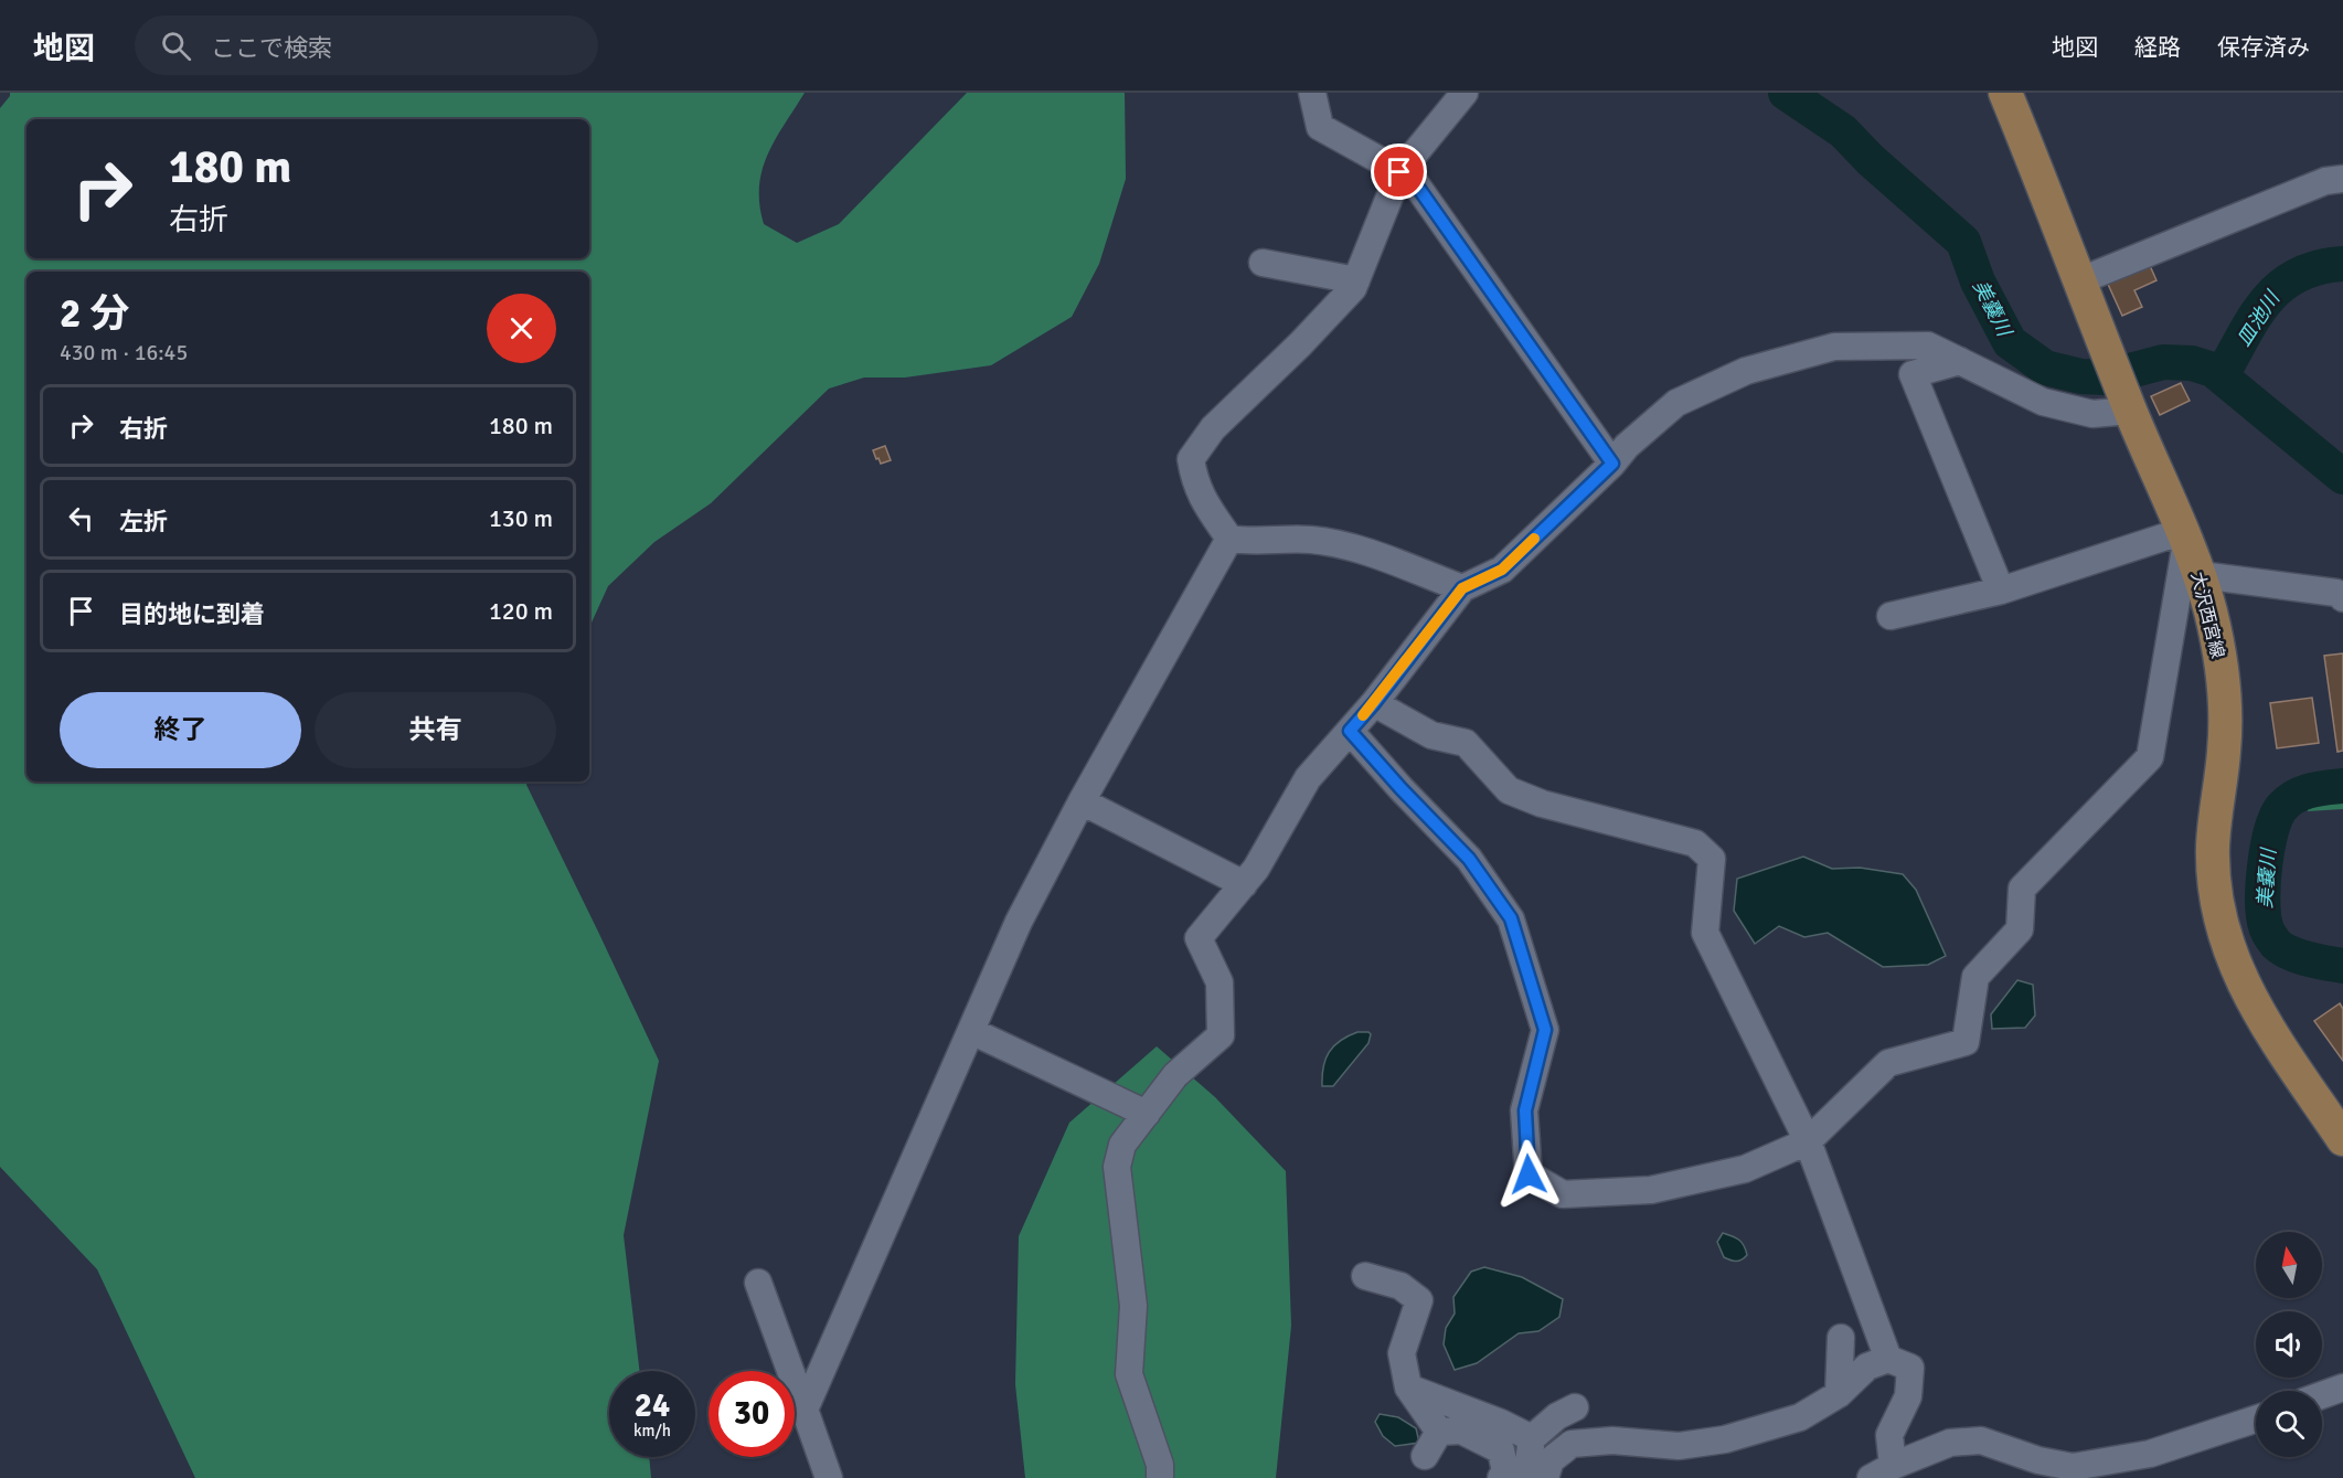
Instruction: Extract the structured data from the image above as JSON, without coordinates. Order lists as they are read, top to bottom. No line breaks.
{"streets":{"main road":["大沢西宮線"]},"water":["美嚢川","皿池川"],"north":"top","page":{"header":"地図","search":"ここで検索","nav":["地図","経路","保存済み"],"turn":["180 m","右折"],"heading":["2 分","430 m · 16:45"],"list":[{"name":"右折","value":"180 m"},{"name":"左折","value":"130 m"},{"name":"目的地に到着","value":"120 m"}],"buttons":["終了","共有"],"speed":"24 km/h","limit":"30"}}
